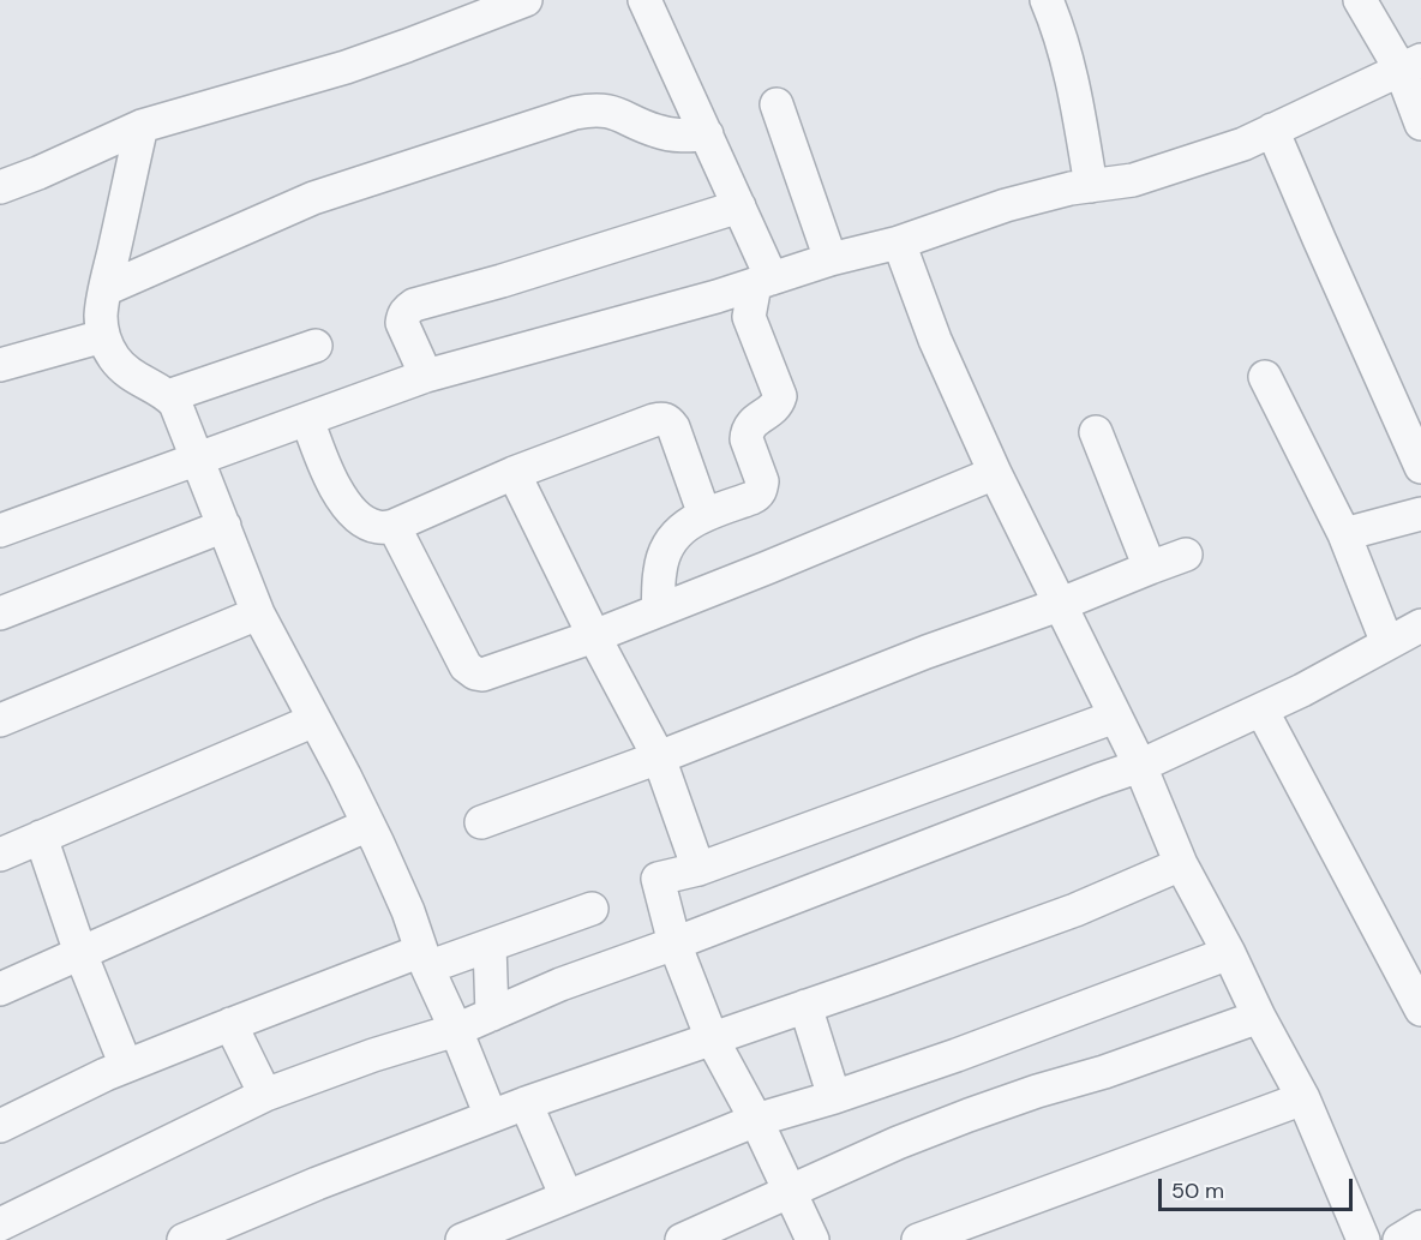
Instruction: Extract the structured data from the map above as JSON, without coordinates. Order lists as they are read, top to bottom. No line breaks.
{"scale_bar":"50 m"}
